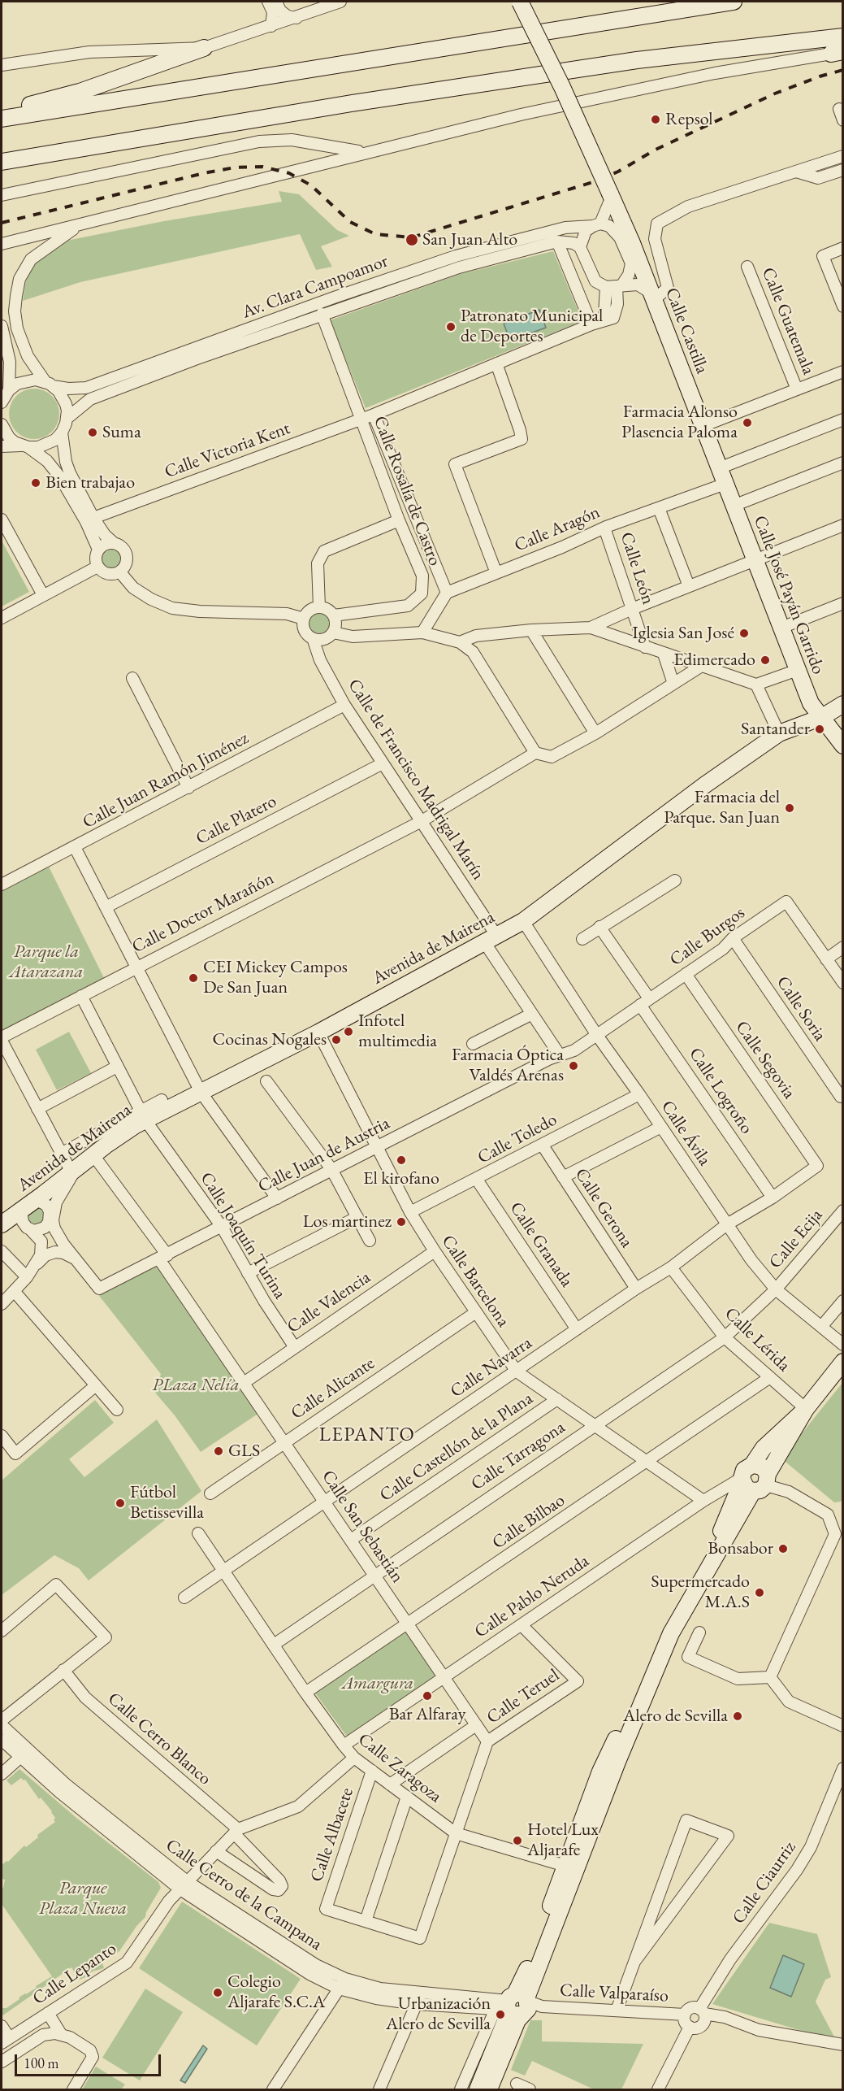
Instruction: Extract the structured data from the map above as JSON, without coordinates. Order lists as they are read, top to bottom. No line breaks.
{"streets":{"street":["Av. Clara Campoamor","Calle Guatemala","Calle Castilla","Calle Victoria Kent","Calle Rosalía de Castro","Calle Aragón","Calle León","Calle José Payán Garrido","Calle de Francisco Madrigal Marín","Calle Juan Ramón Jiménez","Calle Platero","Calle Doctor Marañón","Calle Burgos","Avenida de Mairena","Calle Soria","Calle Segovia","Calle Logroño","Calle Ávila","Calle Toledo","Calle Juan de Austria","Calle Gerona","Calle Joaquín Turina","Calle Ecija","Calle Granada","Calle Barcelona","Calle Valencia","Calle Lérida","Calle Navarra","Calle Alicante","Calle Castellón de la Plana","Calle Tarragona","Calle Bilbao","Calle San Sebastián","Calle Pablo Neruda","Calle Teruel","Calle Cerro Blanco","Calle Zaragoza","Calle Albacete","Calle Ciaurriz","Calle Cerro de la Campana","Calle Lepanto","Calle Valparaíso"]},"crossings":[["Av. Clara Campoamor","Calle Castilla"],["Av. Clara Campoamor","Calle Victoria Kent"],["Av. Clara Campoamor","Calle Rosalía de Castro"],["Calle Castilla","Calle Victoria Kent"],["Calle Castilla","Calle Aragón"],["Calle Castilla","Calle José Payán Garrido"],["Calle Victoria Kent","Calle Rosalía de Castro"],["Calle Rosalía de Castro","Calle de Francisco Madrigal Marín"],["Calle Aragón","Calle León"],["Calle Aragón","Calle José Payán Garrido"],["Calle José Payán Garrido","Avenida de Mairena"],["Calle de Francisco Madrigal Marín","Calle Juan Ramón Jiménez"],["Calle de Francisco Madrigal Marín","Calle Platero"],["Calle de Francisco Madrigal Marín","Calle Doctor Marañón"],["Calle de Francisco Madrigal Marín","Avenida de Mairena"],["Calle de Francisco Madrigal Marín","Calle Juan de Austria"],["Calle Doctor Marañón","Calle Joaquín Turina"],["Calle Doctor Marañón","Calle San Sebastián"],["Calle Burgos","Calle Soria"],["Calle Burgos","Calle Segovia"],["Calle Burgos","Calle Logroño"],["Calle Burgos","Calle Ávila"],["Calle Burgos","Calle Juan de Austria"],["Avenida de Mairena","Calle Ávila"],["Avenida de Mairena","Calle Joaquín Turina"],["Avenida de Mairena","Calle Barcelona"],["Avenida de Mairena","Calle San Sebastián"],["Calle Segovia","Calle Navarra"],["Calle Logroño","Calle Navarra"],["Calle Ávila","Calle Toledo"],["Calle Ávila","Calle Juan de Austria"],["Calle Ávila","Calle Ecija"],["Calle Ávila","Calle Navarra"],["Calle Ávila","Calle Tarragona"],["Calle Toledo","Calle Gerona"],["Calle Toledo","Calle Granada"],["Calle Toledo","Calle Barcelona"],["Calle Juan de Austria","Calle Joaquín Turina"],["Calle Juan de Austria","Calle Barcelona"],["Calle Juan de Austria","Calle San Sebastián"],["Calle Gerona","Calle Navarra"],["Calle Joaquín Turina","Calle Valencia"],["Calle Ecija","Calle Tarragona"],["Calle Granada","Calle Navarra"],["Calle Barcelona","Calle Valencia"],["Calle Barcelona","Calle Navarra"],["Calle Barcelona","Calle Alicante"],["Calle Barcelona","Calle Castellón de la Plana"],["Calle Barcelona","Calle Tarragona"],["Calle Barcelona","Calle Bilbao"],["Calle Barcelona","Calle Pablo Neruda"],["Calle Valencia","Calle San Sebastián"],["Calle Lérida","Calle Navarra"],["Calle Lérida","Calle Tarragona"],["Calle Lérida","Calle Bilbao"],["Calle Navarra","Calle San Sebastián"],["Calle Navarra","Calle Zaragoza"],["Calle Alicante","Calle San Sebastián"],["Calle Castellón de la Plana","Calle San Sebastián"],["Calle Tarragona","Calle San Sebastián"],["Calle Tarragona","Calle Zaragoza"],["Calle Bilbao","Calle San Sebastián"],["Calle Bilbao","Calle Zaragoza"],["Calle San Sebastián","Calle Pablo Neruda"],["Calle San Sebastián","Calle Teruel"],["Calle Pablo Neruda","Calle Teruel"],["Calle Pablo Neruda","Calle Zaragoza"],["Calle Cerro Blanco","Calle Lepanto"],["Calle Zaragoza","Calle Albacete"],["Calle Zaragoza","Calle Lepanto"],["Calle Ciaurriz","Calle Valparaíso"],["Calle Cerro de la Campana","Calle Lepanto"],["Calle Cerro de la Campana","Calle Valparaíso"]],"districts":["LEPANTO"],"parks":["Parque la Atarazana","PLaza Nelía","Amargura","Parque Plaza Nueva"],"places":["Repsol","San Juan Alto","Patronato Municipal de Deportes","Farmacia Alonso Plasencia Paloma","Suma","Bien trabajao","Iglesia San José","Edimercado","Santander","Farmacia del Parque. San Juan","CEI Mickey Campos De San Juan","Infotel multimedia","Cocinas Nogales","Farmacia Óptica Valdés Arenas","El kirofano","Los martinez","GLS","Fútbol Betissevilla","Bonsabor","Supermercado M.A.S","Bar Alfaray","Alero de Sevilla","Hotel Lux Aljarafe","Colegio Aljarafe S.C.A","Urbanización Alero de Sevilla"],"scale_bar":"100 m"}
